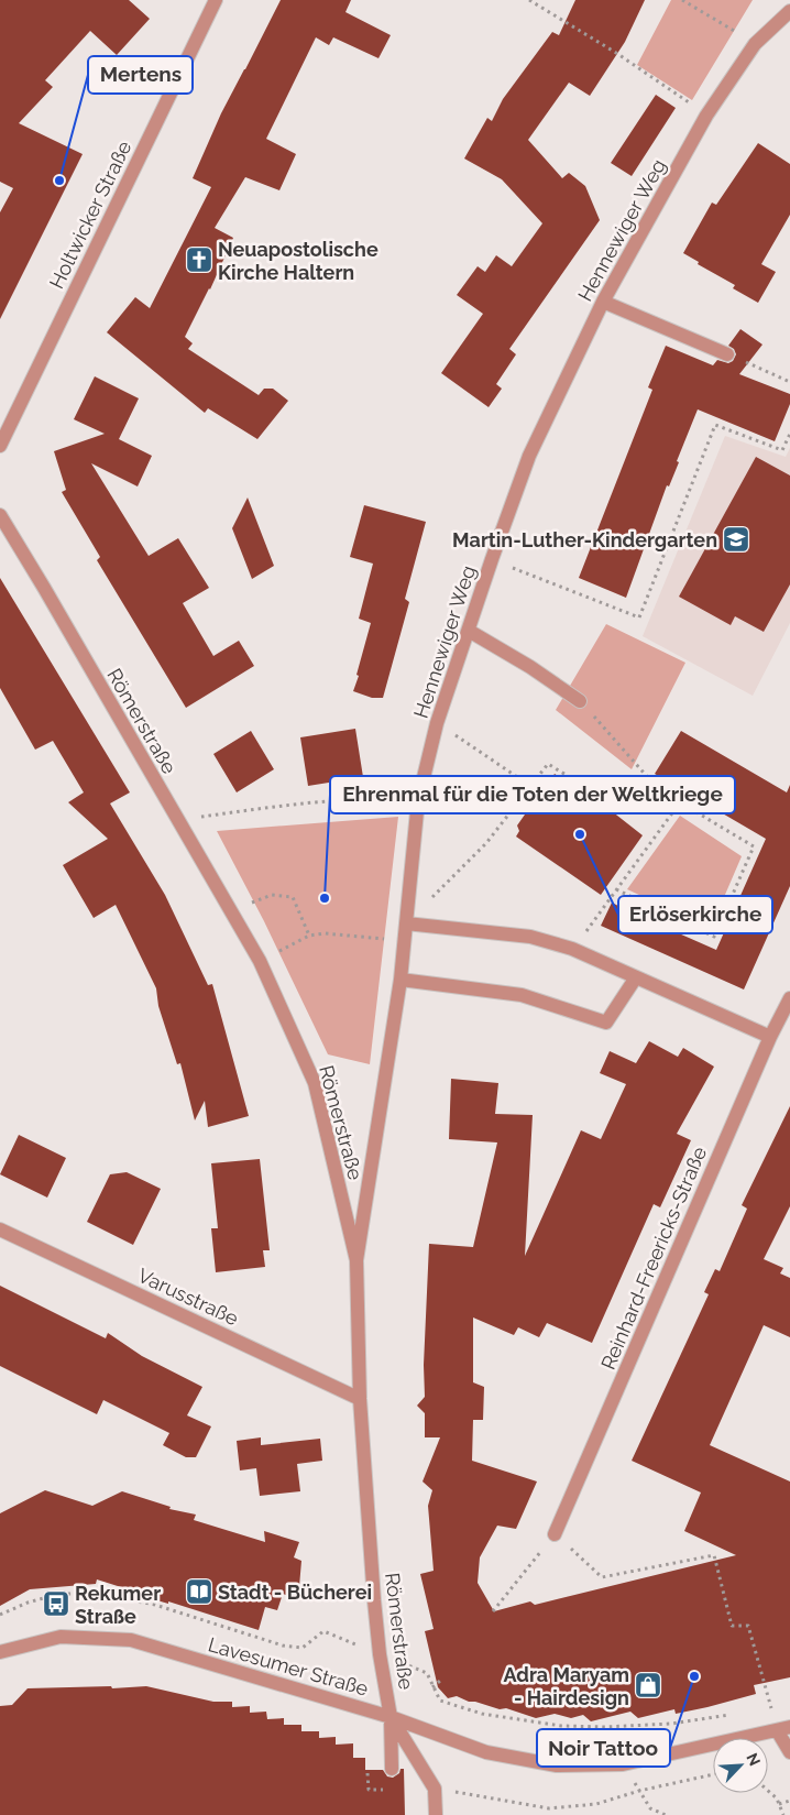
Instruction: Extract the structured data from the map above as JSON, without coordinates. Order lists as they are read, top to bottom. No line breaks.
{"streets":{"street":["Holtwicker Straße","Hennewiger Weg","Römerstraße","Reinhard-Freericks-Straße","Varusstraße","Lavesumer Straße"]},"crossings":[["Hennewiger Weg","Römerstraße"],["Römerstraße","Varusstraße"],["Römerstraße","Lavesumer Straße"]],"places":{"other":["Mertens","Erlöserkirche","Ehrenmal für die Toten der Weltkriege","Noir Tattoo"],"church":["Neuapostolische Kirche Haltern"],"school or university":["Martin-Luther-Kindergarten"],"library":["Stadt - Bücherei"],"bus stop":["Rekumer Straße"],"shop":["Adra Maryam - Hairdesign"]},"north":"top right"}
